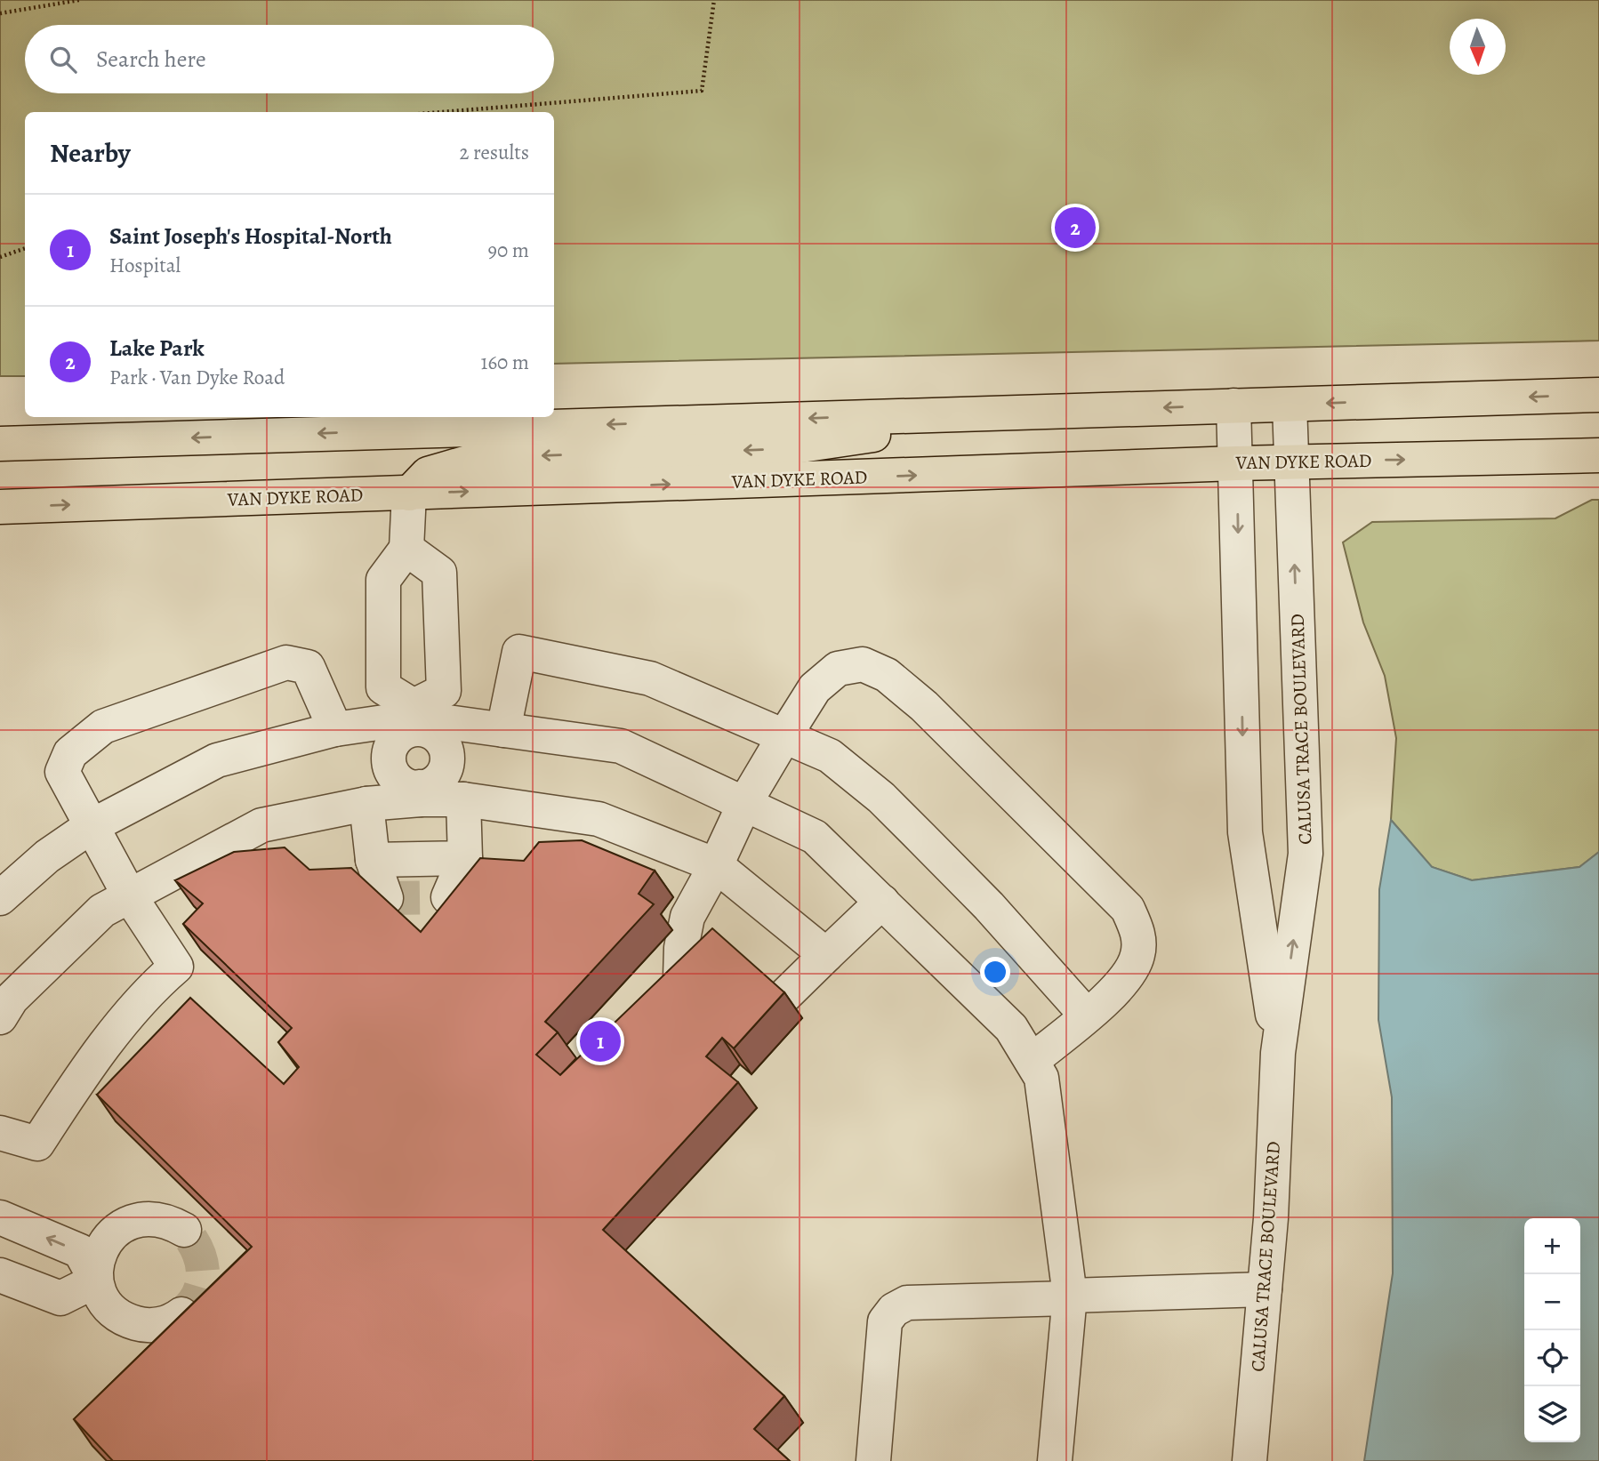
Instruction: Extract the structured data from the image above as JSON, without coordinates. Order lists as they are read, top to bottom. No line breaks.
{"streets":{"main road":["VAN DYKE ROAD"],"street":["CALUSA TRACE BOULEVARD"]},"crossings":[["VAN DYKE ROAD","CALUSA TRACE BOULEVARD"]],"north":"bottom","page":{"search":"Search here","heading":["Nearby","2 results"],"list":[{"mark":"1","name":"Saint Joseph's Hospital-North","note":"Hospital","value":"90 m"},{"mark":"2","name":"Lake Park","note":"Park · Van Dyke Road","value":"160 m"}],"pins":["2","1"],"map_buttons":["+","−"]}}
